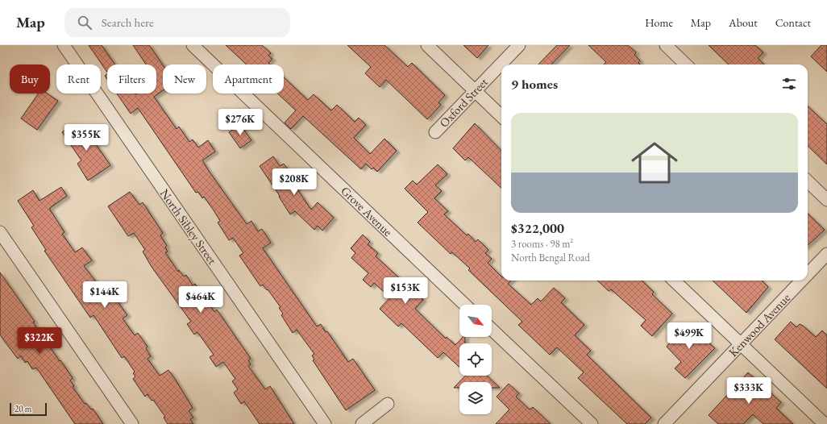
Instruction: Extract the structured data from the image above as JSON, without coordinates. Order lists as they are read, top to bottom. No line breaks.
{"streets":{"street":["Oxford Street","Grove Avenue","North Sibley Street","Kenwood Avenue"]},"scale_bar":"20 m","north":"bottom right","page":{"header":"Map","search":"Search here","nav":["Home","Map","About","Contact"],"chip":["Buy","Rent","Filters","New","Apartment"],"heading":"9 homes","list":[{"name":"$322,000","note":"3 rooms · 98 m² · North Bengal Road"}],"price":["$276K","$355K","$208K","$153K","$144K","$464K","$499K","$322K","$333K"],"scale":"20 m"}}
